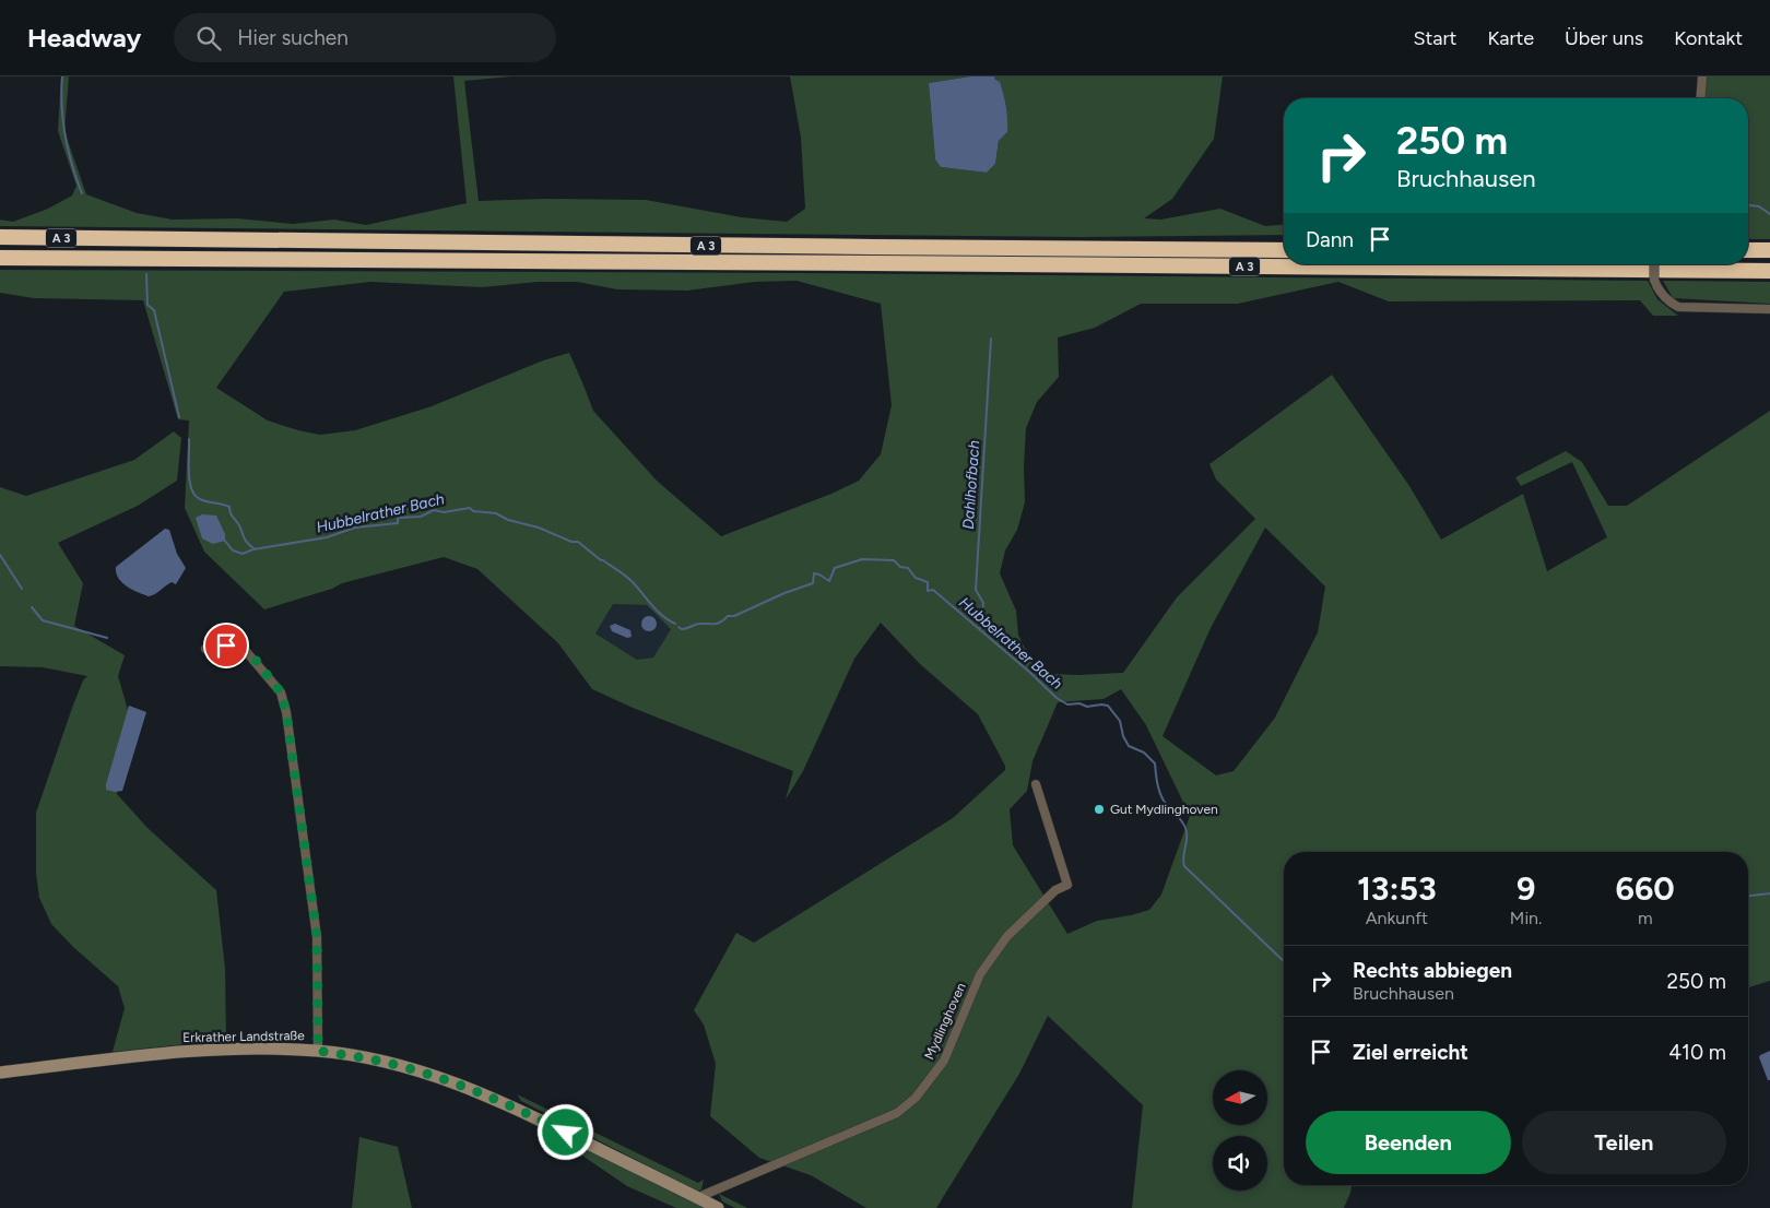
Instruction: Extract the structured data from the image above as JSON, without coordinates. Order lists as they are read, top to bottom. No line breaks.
{"streets":{"highway":["A 3"],"street":["Mydlinghoven","Erkrather Landstraße"]},"crossings":[["Mydlinghoven","Erkrather Landstraße"]],"water":["Dahlhofbach","Hubbelrather Bach"],"places":["Gut Mydlinghoven"],"north":"left","page":{"header":"Headway","search":"Hier suchen","nav":["Start","Karte","Über uns","Kontakt"],"turn":["250 m","Bruchhausen"],"then":"Dann","eta":["13:53","Ankunft","9","Min.","660","m"],"list":[{"name":"Rechts abbiegen","note":"Bruchhausen","value":"250 m"},{"name":"Ziel erreicht","value":"410 m"}],"buttons":["Beenden","Teilen"]}}
